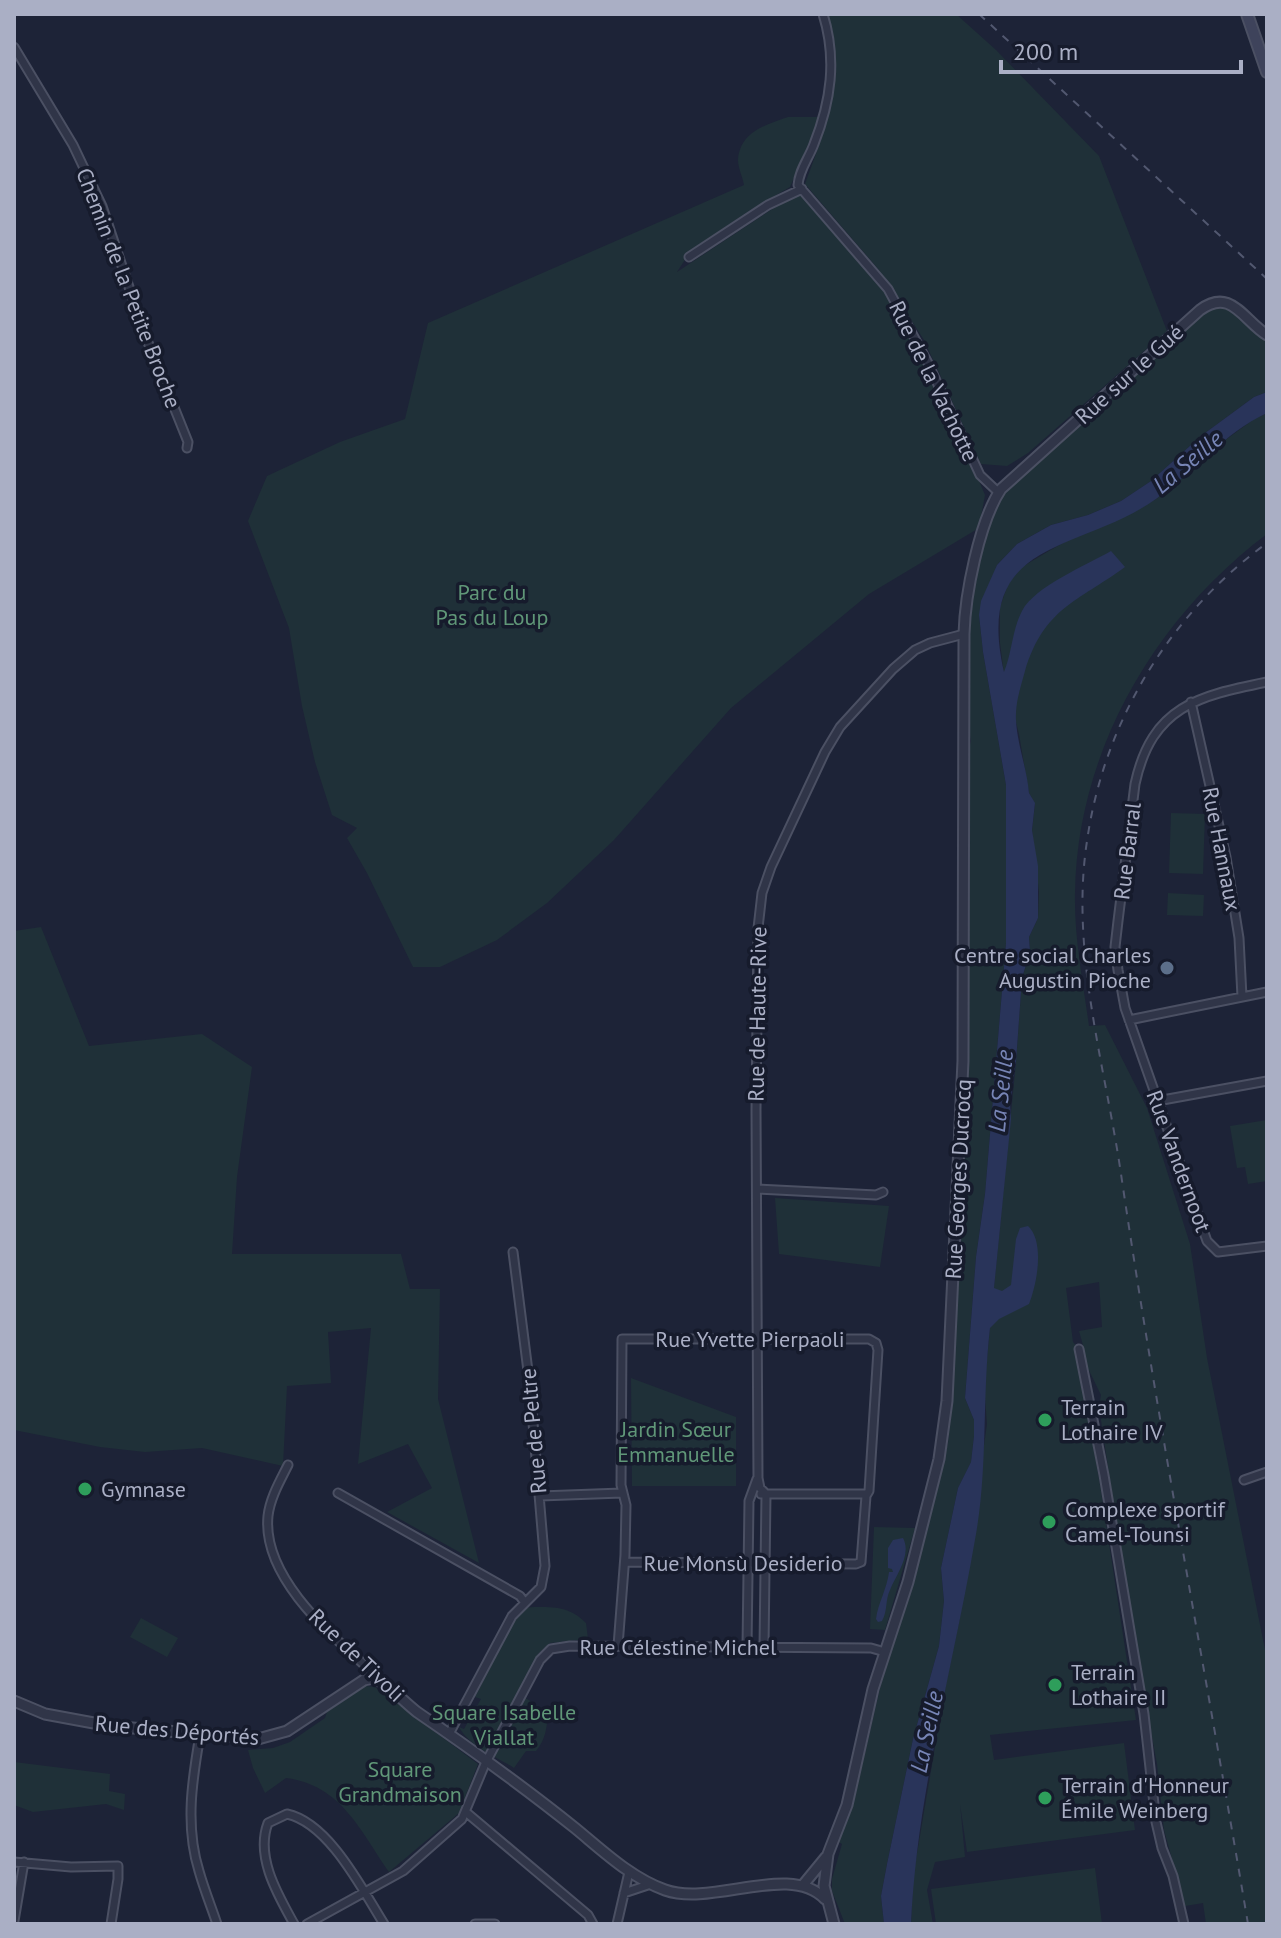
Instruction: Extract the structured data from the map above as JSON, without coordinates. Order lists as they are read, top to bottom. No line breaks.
{"streets":{"street":["Chemin de la Petite Broche","Rue sur le Gué","Rue de la Vachotte","Rue Hannaux","Rue Barral","Rue de Haute-Rive","Rue Vandernoot","Rue Georges Ducrocq","Rue Yvette Pierpaoli","Rue de Peltre","Rue Monsù Desiderio","Rue Célestine Michel","Rue de Tivoli","Rue des Déportés"]},"crossings":[["Rue sur le Gué","Rue de la Vachotte"],["Rue sur le Gué","Rue Georges Ducrocq"],["Rue de la Vachotte","Rue Georges Ducrocq"],["Rue Hannaux","Rue Barral"],["Rue Barral","Rue Vandernoot"],["Rue de Haute-Rive","Rue Georges Ducrocq"],["Rue de Haute-Rive","Rue Yvette Pierpaoli"],["Rue de Haute-Rive","Rue Monsù Desiderio"],["Rue de Haute-Rive","Rue Célestine Michel"],["Rue Georges Ducrocq","Rue Célestine Michel"],["Rue Georges Ducrocq","Rue de Tivoli"],["Rue Yvette Pierpaoli","Rue Monsù Desiderio"],["Rue de Peltre","Rue de Tivoli"],["Rue Célestine Michel","Rue de Tivoli"],["Rue de Tivoli","Rue des Déportés"]],"water":["La Seille"],"parks":["Parc du Pas du Loup","Jardin Sœur Emmanuelle","Square Isabelle Viallat","Square Grandmaison"],"places":["Centre social Charles Augustin Pioche","Terrain Lothaire IV","Gymnase","Complexe sportif Camel-Tounsi","Terrain Lothaire II","Terrain d'Honneur Émile Weinberg"],"scale_bar":"200 m"}
